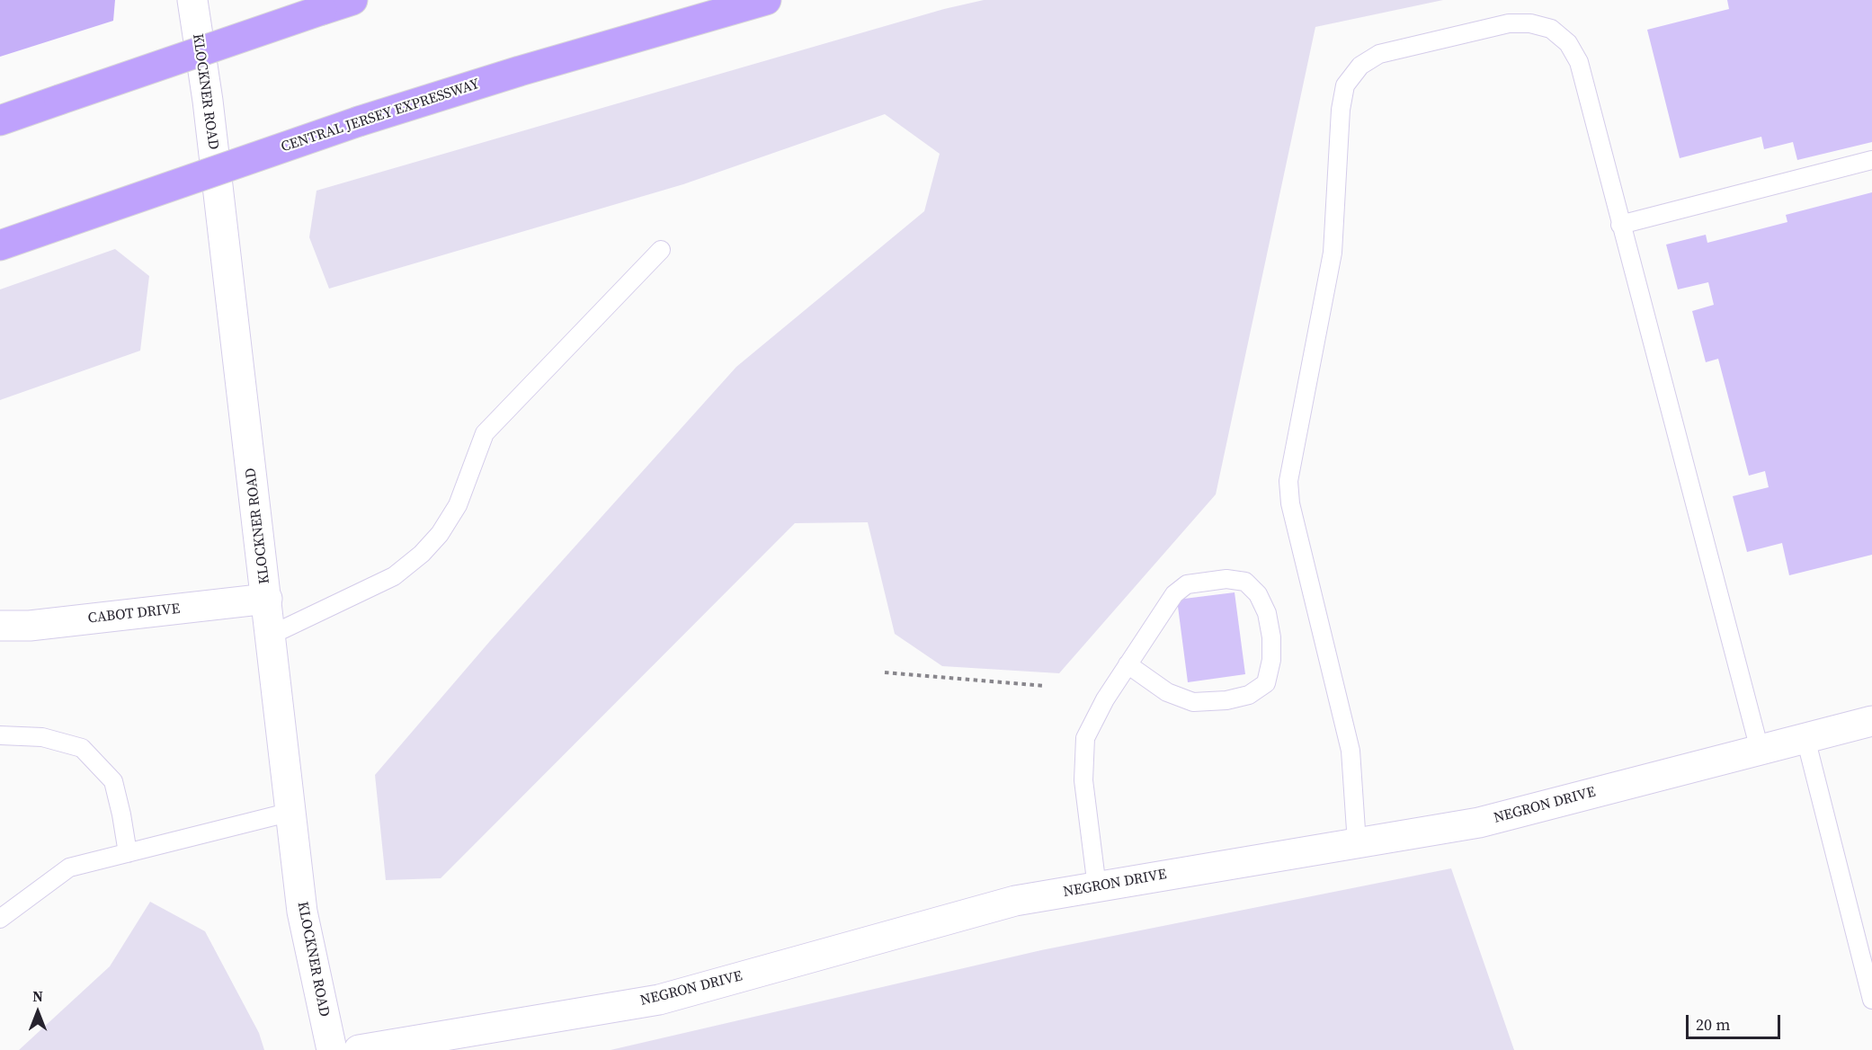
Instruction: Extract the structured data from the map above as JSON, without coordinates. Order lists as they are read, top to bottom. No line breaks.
{"streets":{"highway":["CENTRAL JERSEY EXPRESSWAY"],"street":["KLOCKNER ROAD","CABOT DRIVE","NEGRON DRIVE"]},"crossings":[["KLOCKNER ROAD","CABOT DRIVE"]],"scale_bar":"20 m","north":"top"}
